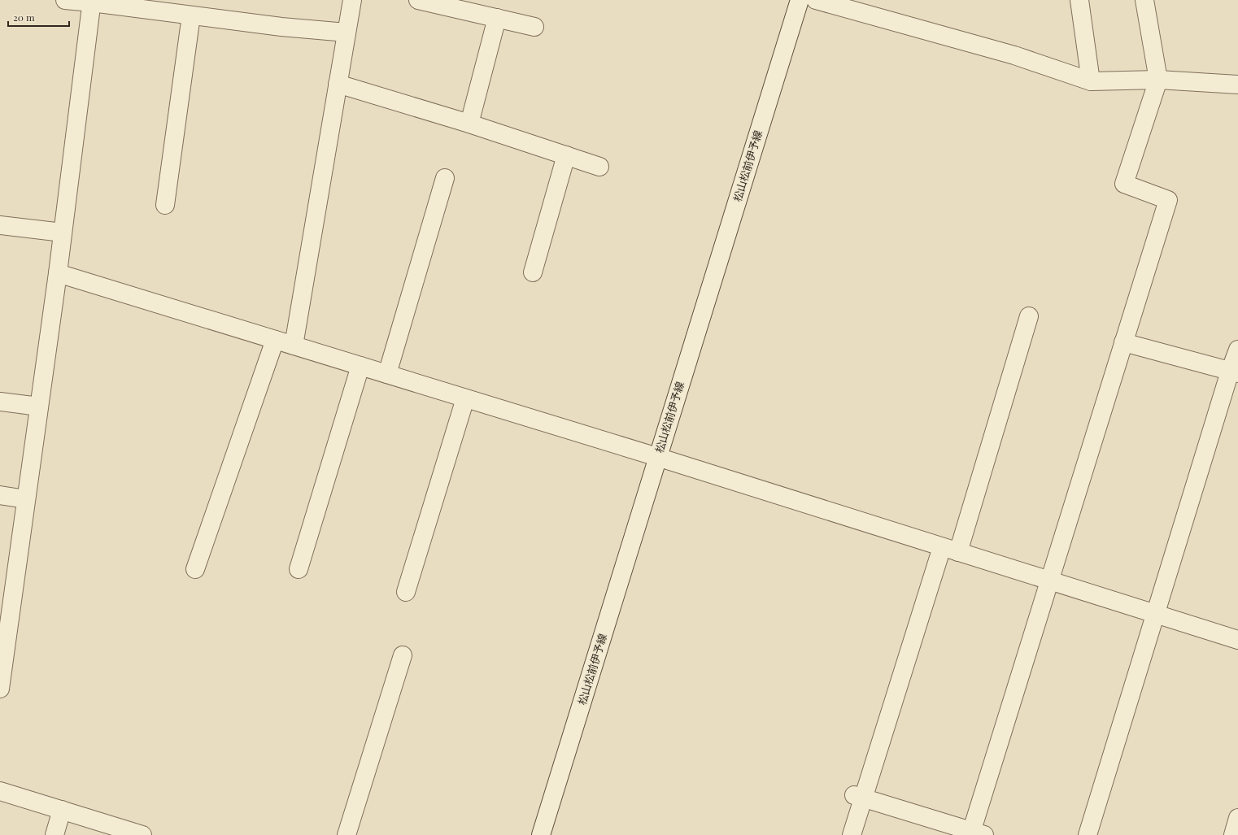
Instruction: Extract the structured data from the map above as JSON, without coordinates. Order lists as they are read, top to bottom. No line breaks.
{"streets":{"street":["松山松前伊予線"]},"scale_bar":"20 m"}
